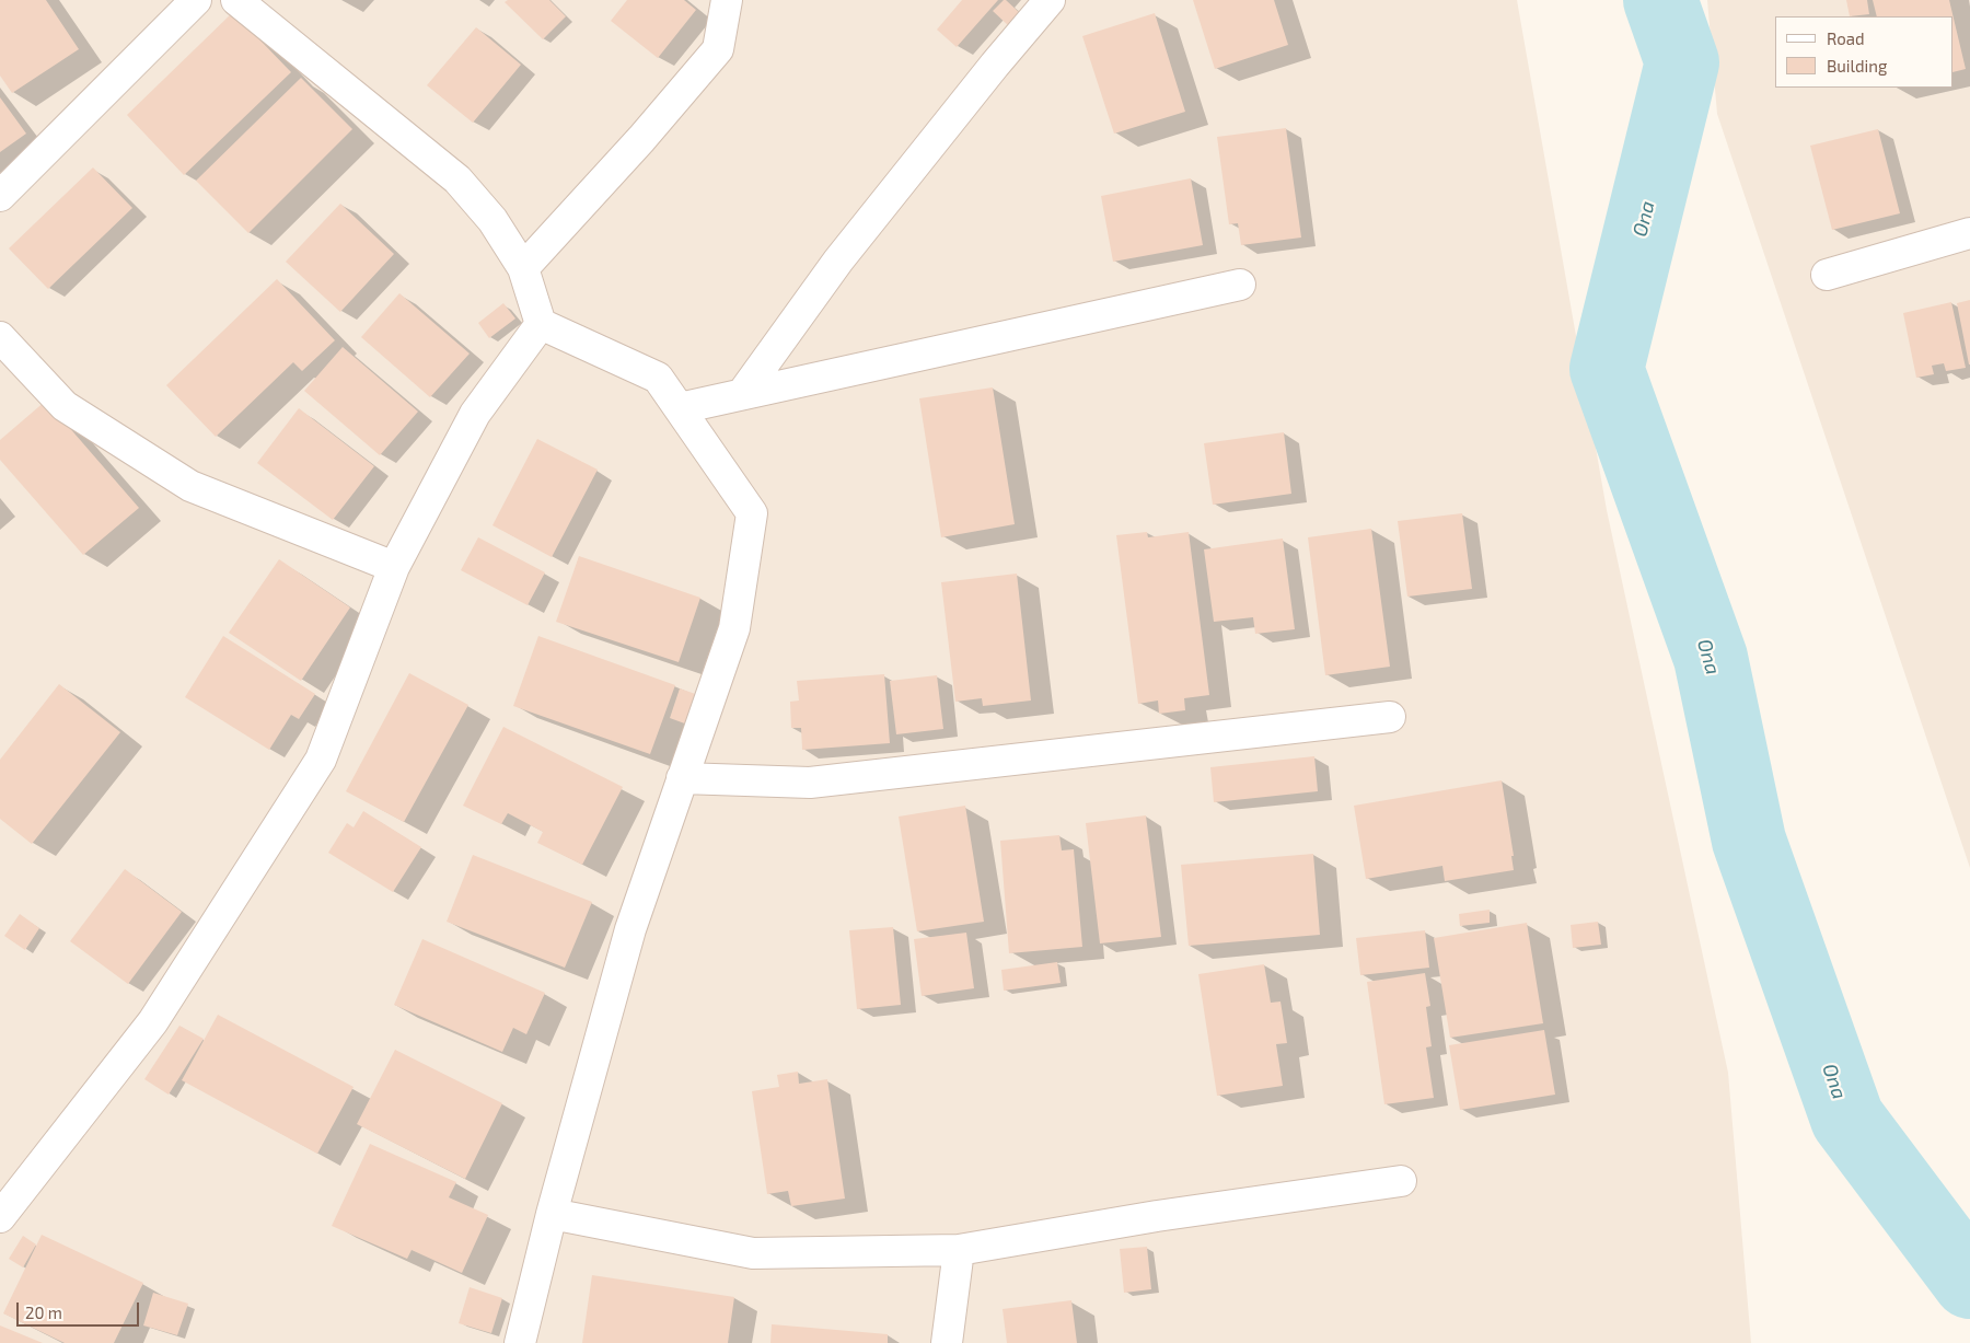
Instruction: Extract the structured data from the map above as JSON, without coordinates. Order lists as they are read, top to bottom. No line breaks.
{"water":["Ona"],"legend":["Road","Building"],"scale_bar":"20 m"}
